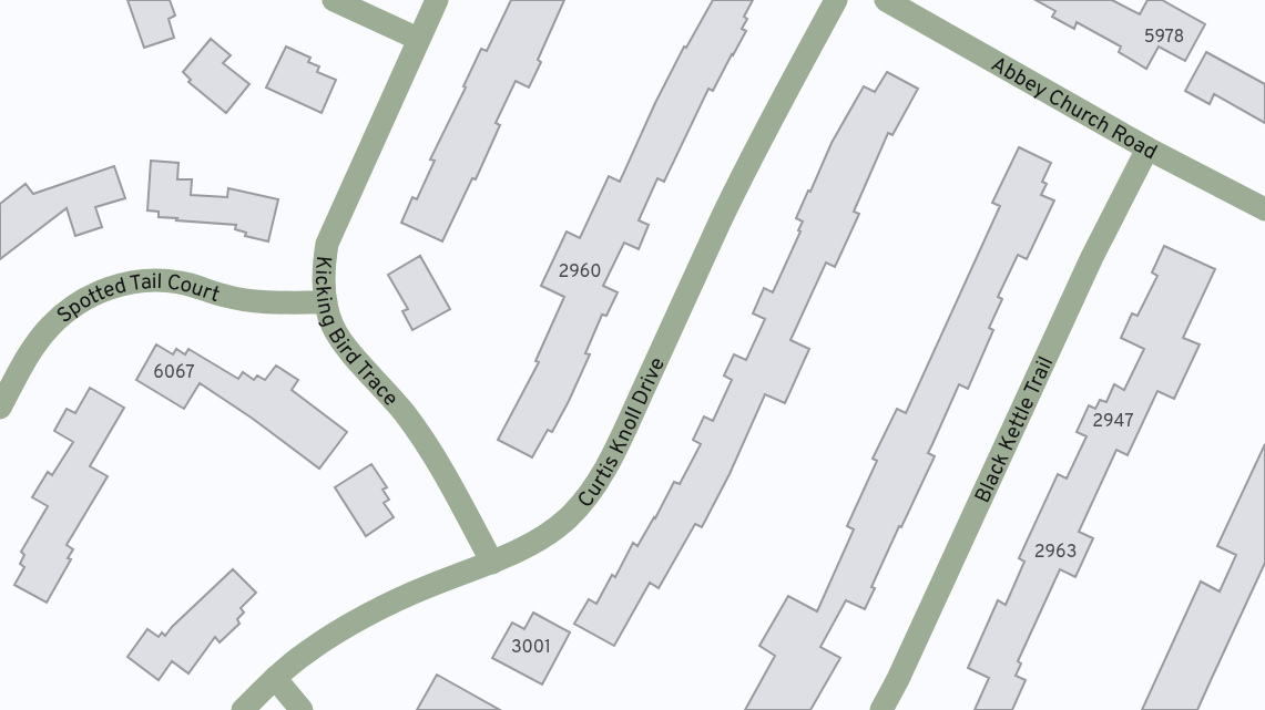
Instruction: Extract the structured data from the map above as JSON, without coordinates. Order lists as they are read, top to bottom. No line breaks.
{"streets":{"street":["Abbey Church Road","Spotted Tail Court","Kicking Bird Trace","Black Kettle Trail","Curtis Knoll Drive"]},"crossings":[["Abbey Church Road","Black Kettle Trail"],["Spotted Tail Court","Kicking Bird Trace"],["Kicking Bird Trace","Curtis Knoll Drive"]],"house_numbers":["5978","2960","6067","2947","2963","3001"]}
